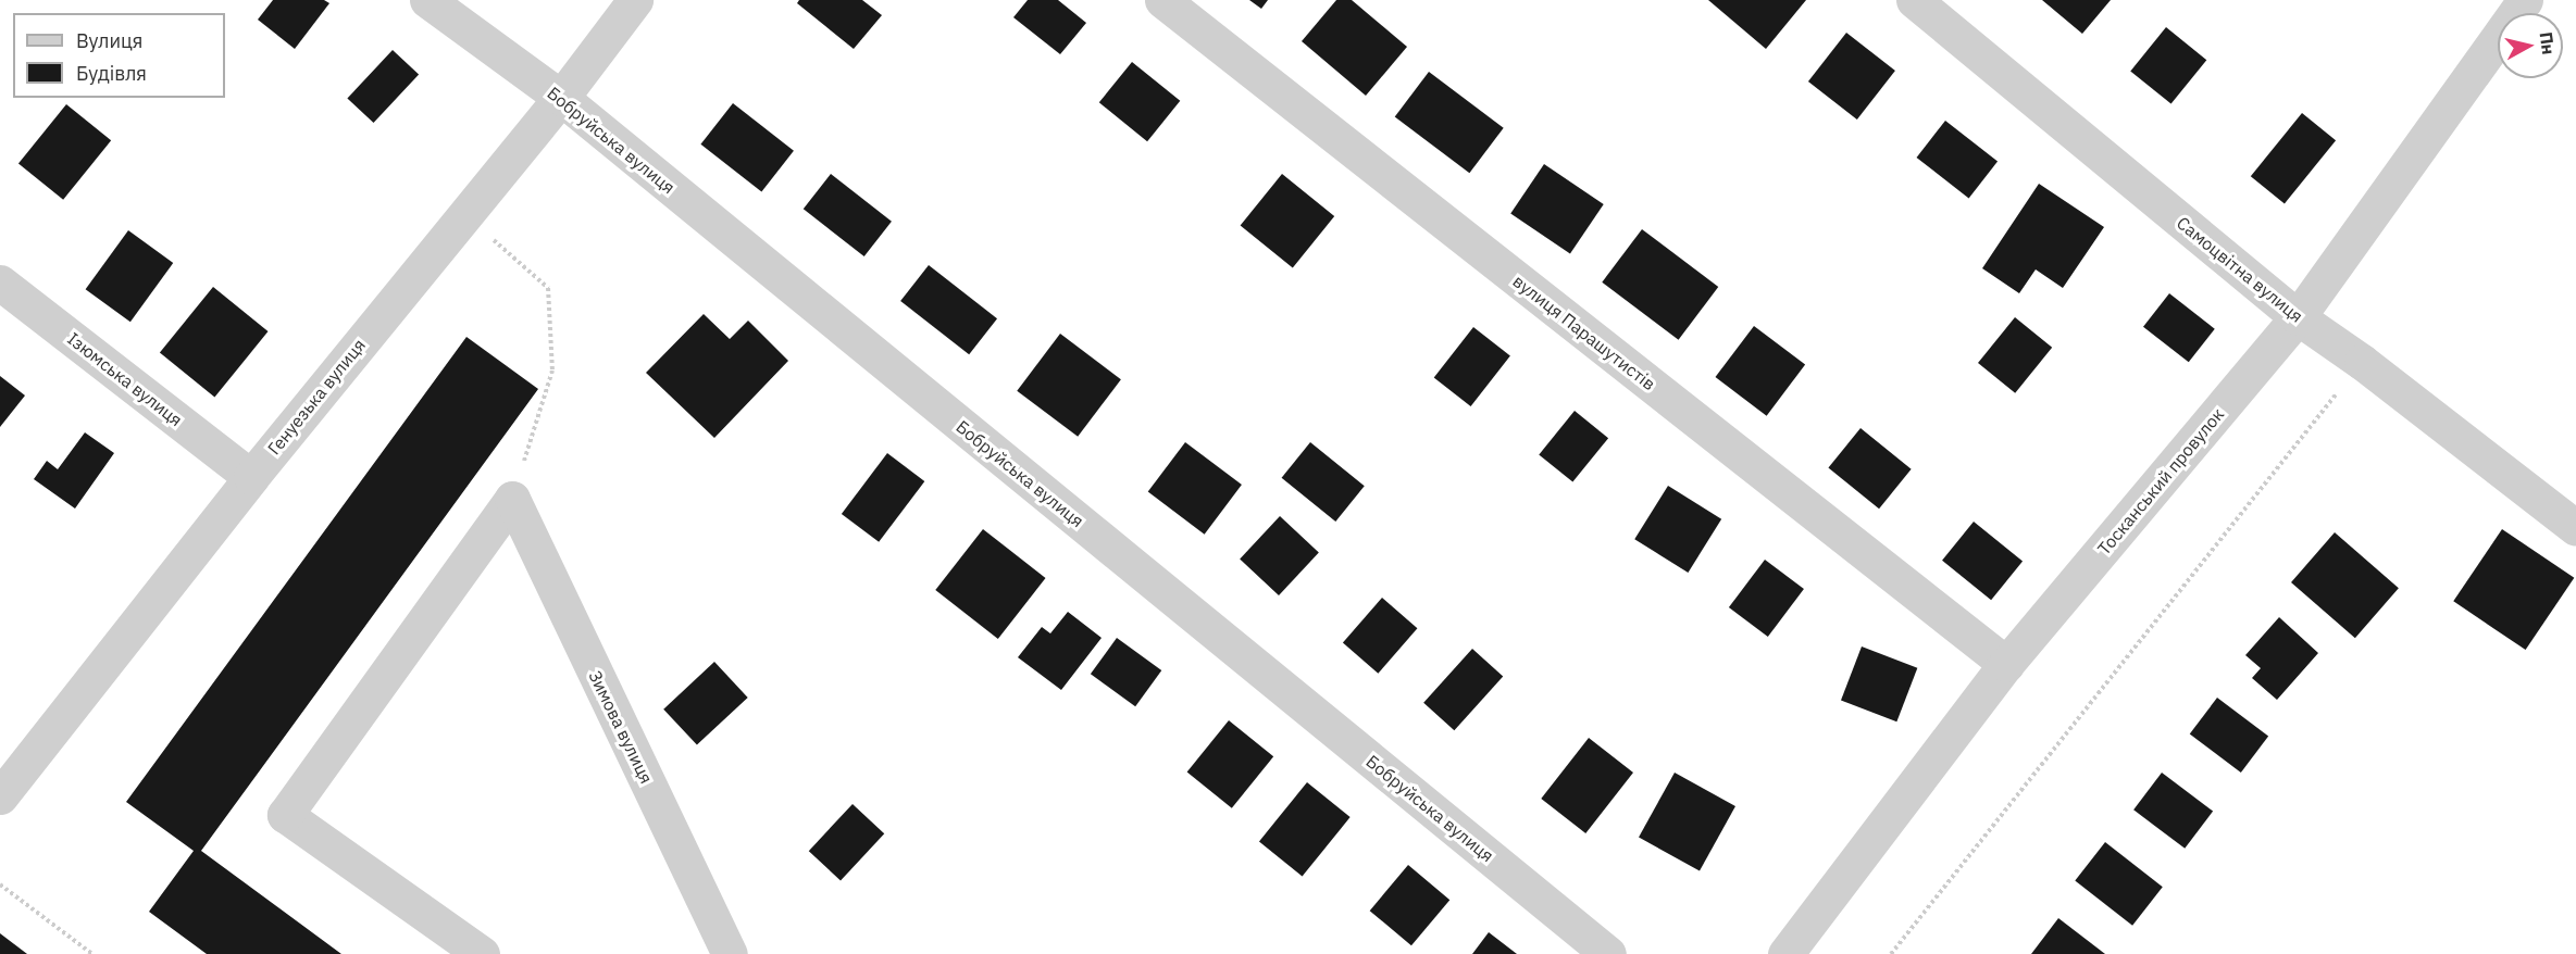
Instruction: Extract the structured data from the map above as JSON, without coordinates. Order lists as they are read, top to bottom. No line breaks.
{"streets":{"street":["Бобруйська вулиця","Самоцвітна вулиця","вулиця Парашутистів","Ізюмська вулиця","Генуезька вулиця","Тосканський провулок","Зимова вулиця"]},"crossings":[["Бобруйська вулиця","Генуезька вулиця"],["Самоцвітна вулиця","Тосканський провулок"],["вулиця Парашутистів","Тосканський провулок"],["Ізюмська вулиця","Генуезька вулиця"]],"legend":["Вулиця","Будівля"],"north":"right"}
